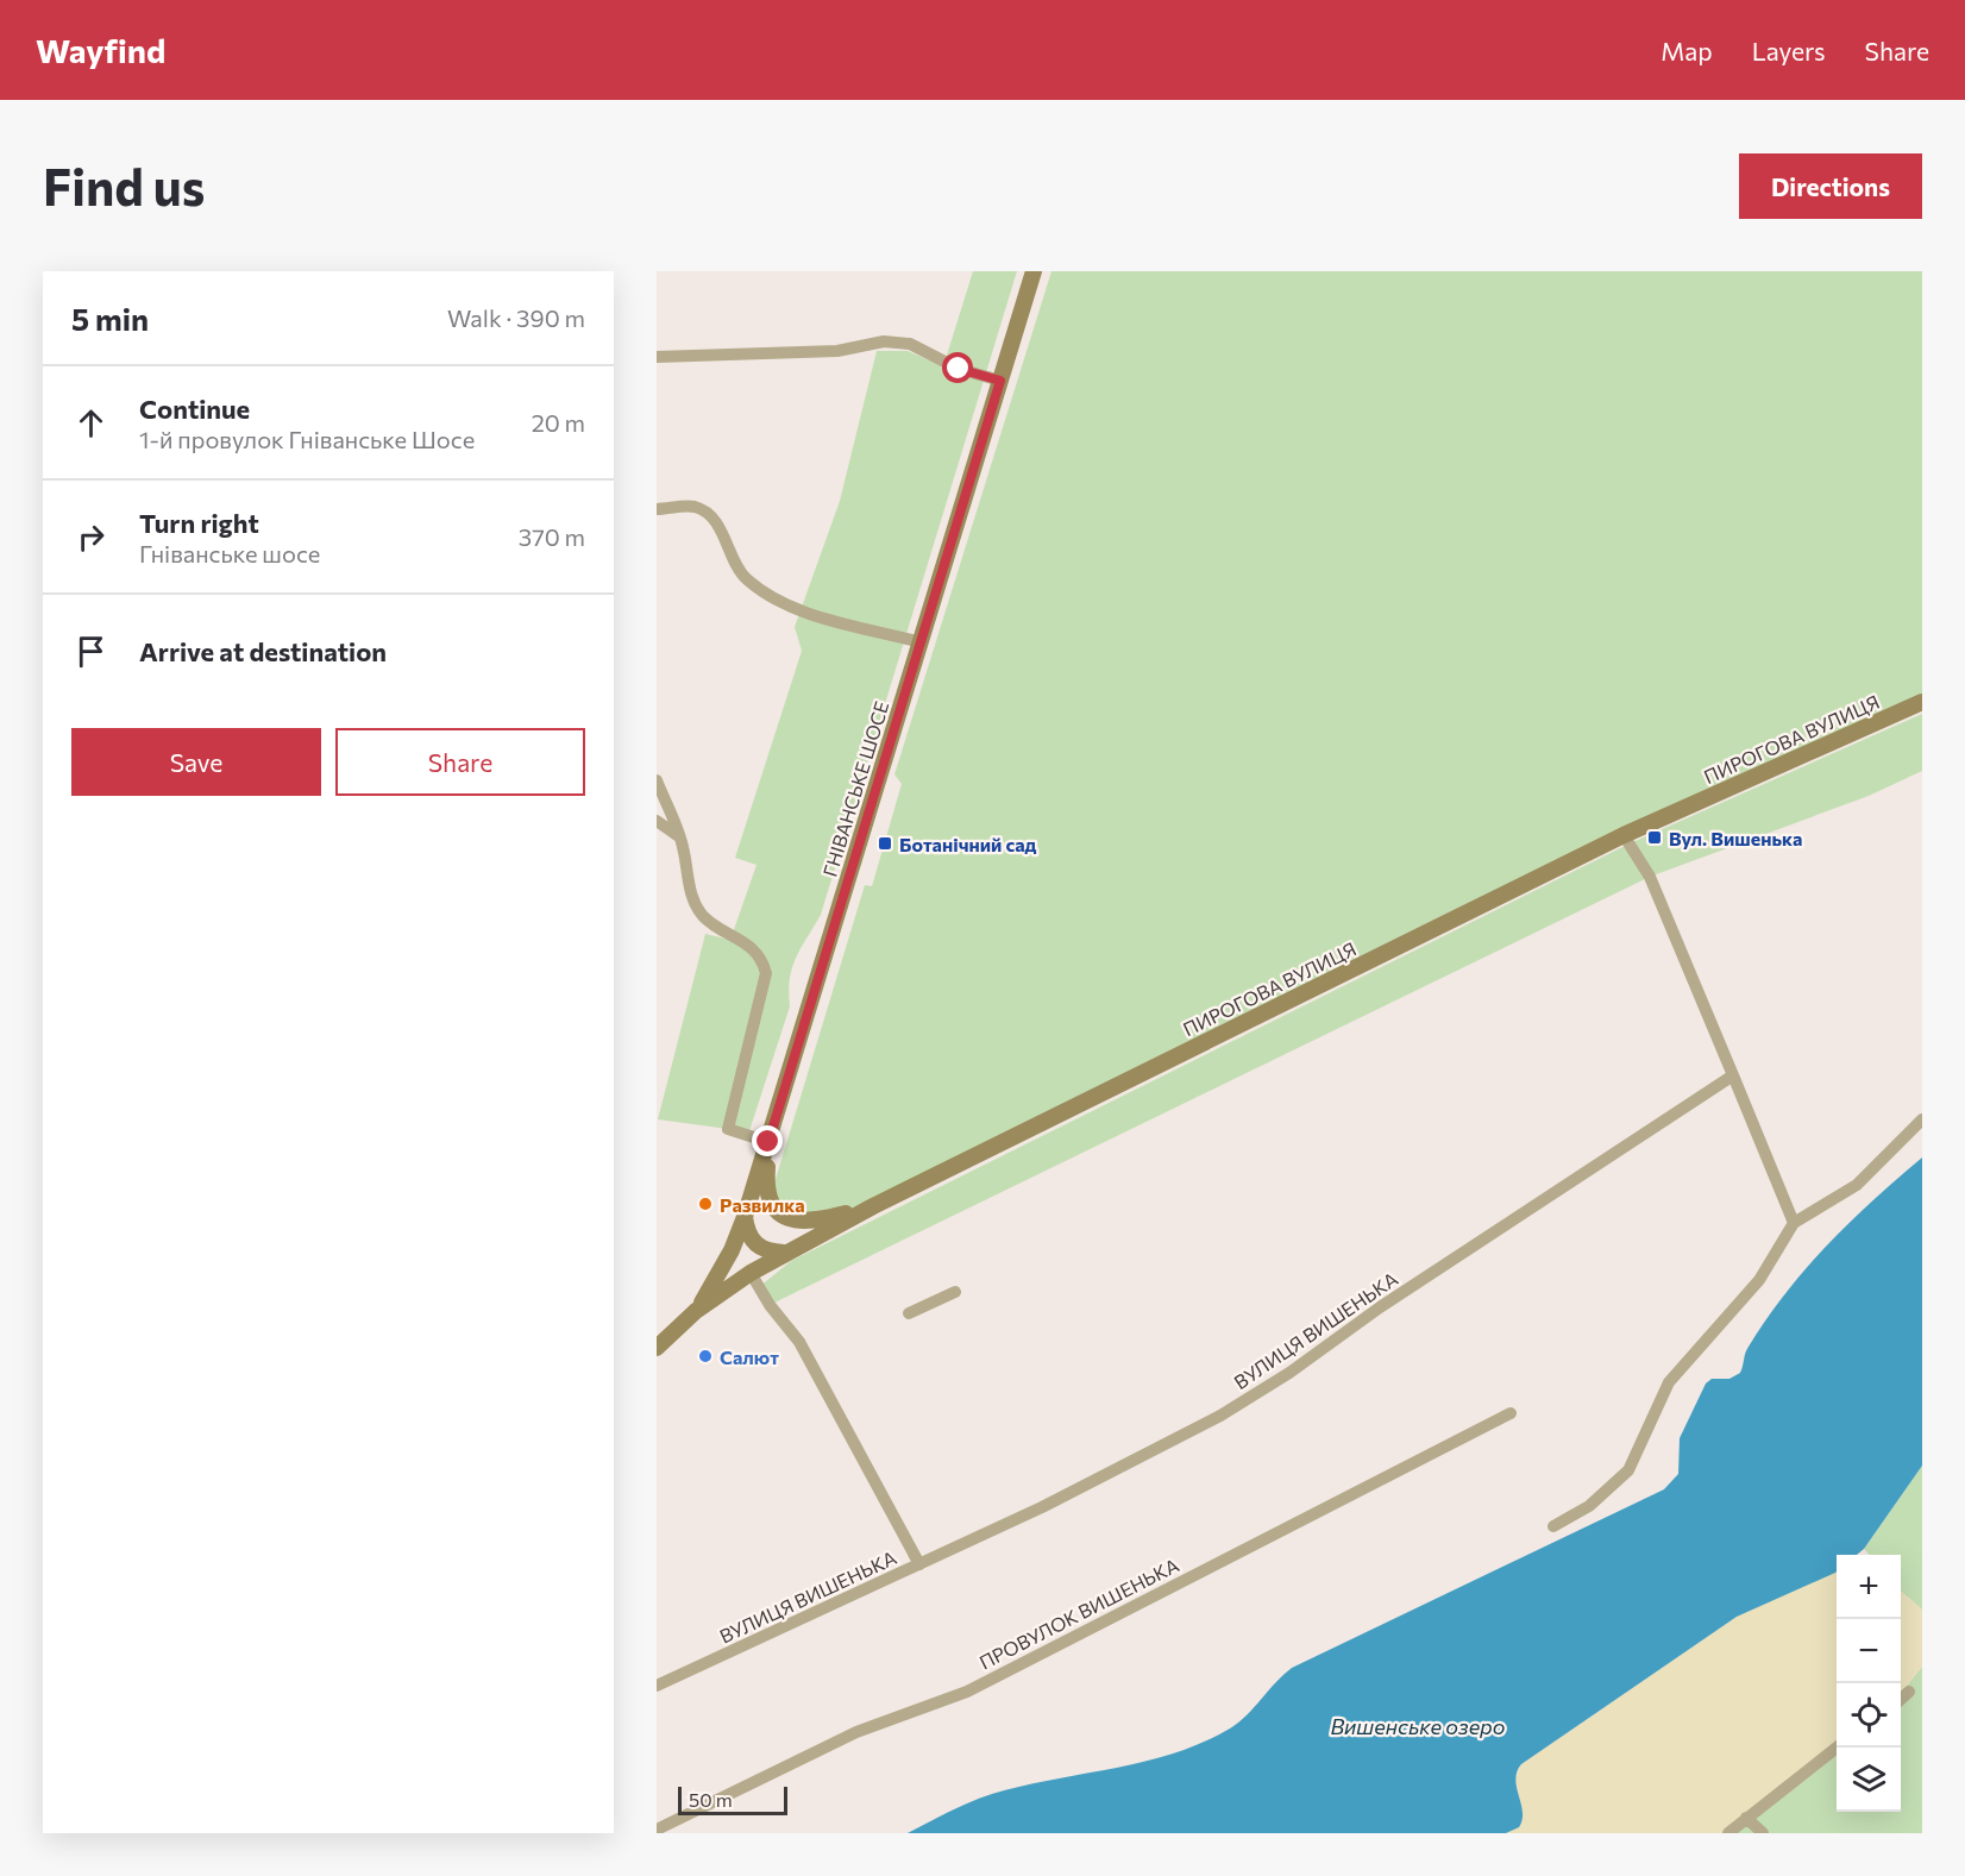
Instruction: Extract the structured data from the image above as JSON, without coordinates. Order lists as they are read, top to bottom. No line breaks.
{"streets":{"main road":["ПИРОГОВА ВУЛИЦЯ","ГНІВАНСЬКЕ ШОСЕ"],"street":["ВУЛИЦЯ ВИШЕНЬКА","ПРОВУЛОК ВИШЕНЬКА"]},"crossings":[["ПИРОГОВА ВУЛИЦЯ","ГНІВАНСЬКЕ ШОСЕ"]],"water":["Вишенське озеро"],"places":{"transit":["Вул. Вишенька","Ботанічний сад"],"other":["Развилка","Салют"]},"scale_bar":"50 m","page":{"header":"Wayfind","nav":["Map","Layers","Share"],"buttons":["Directions",["Save","Share"]],"title":"Find us","heading":["5 min","Walk · 390 m"],"list":[["Continue","1-й провулок Гніванське Шосе","20 m"],["Turn right","Гніванське шосе","370 m"],"Arrive at destination"],"map_buttons":["+","−"],"scale":"50 m"}}
